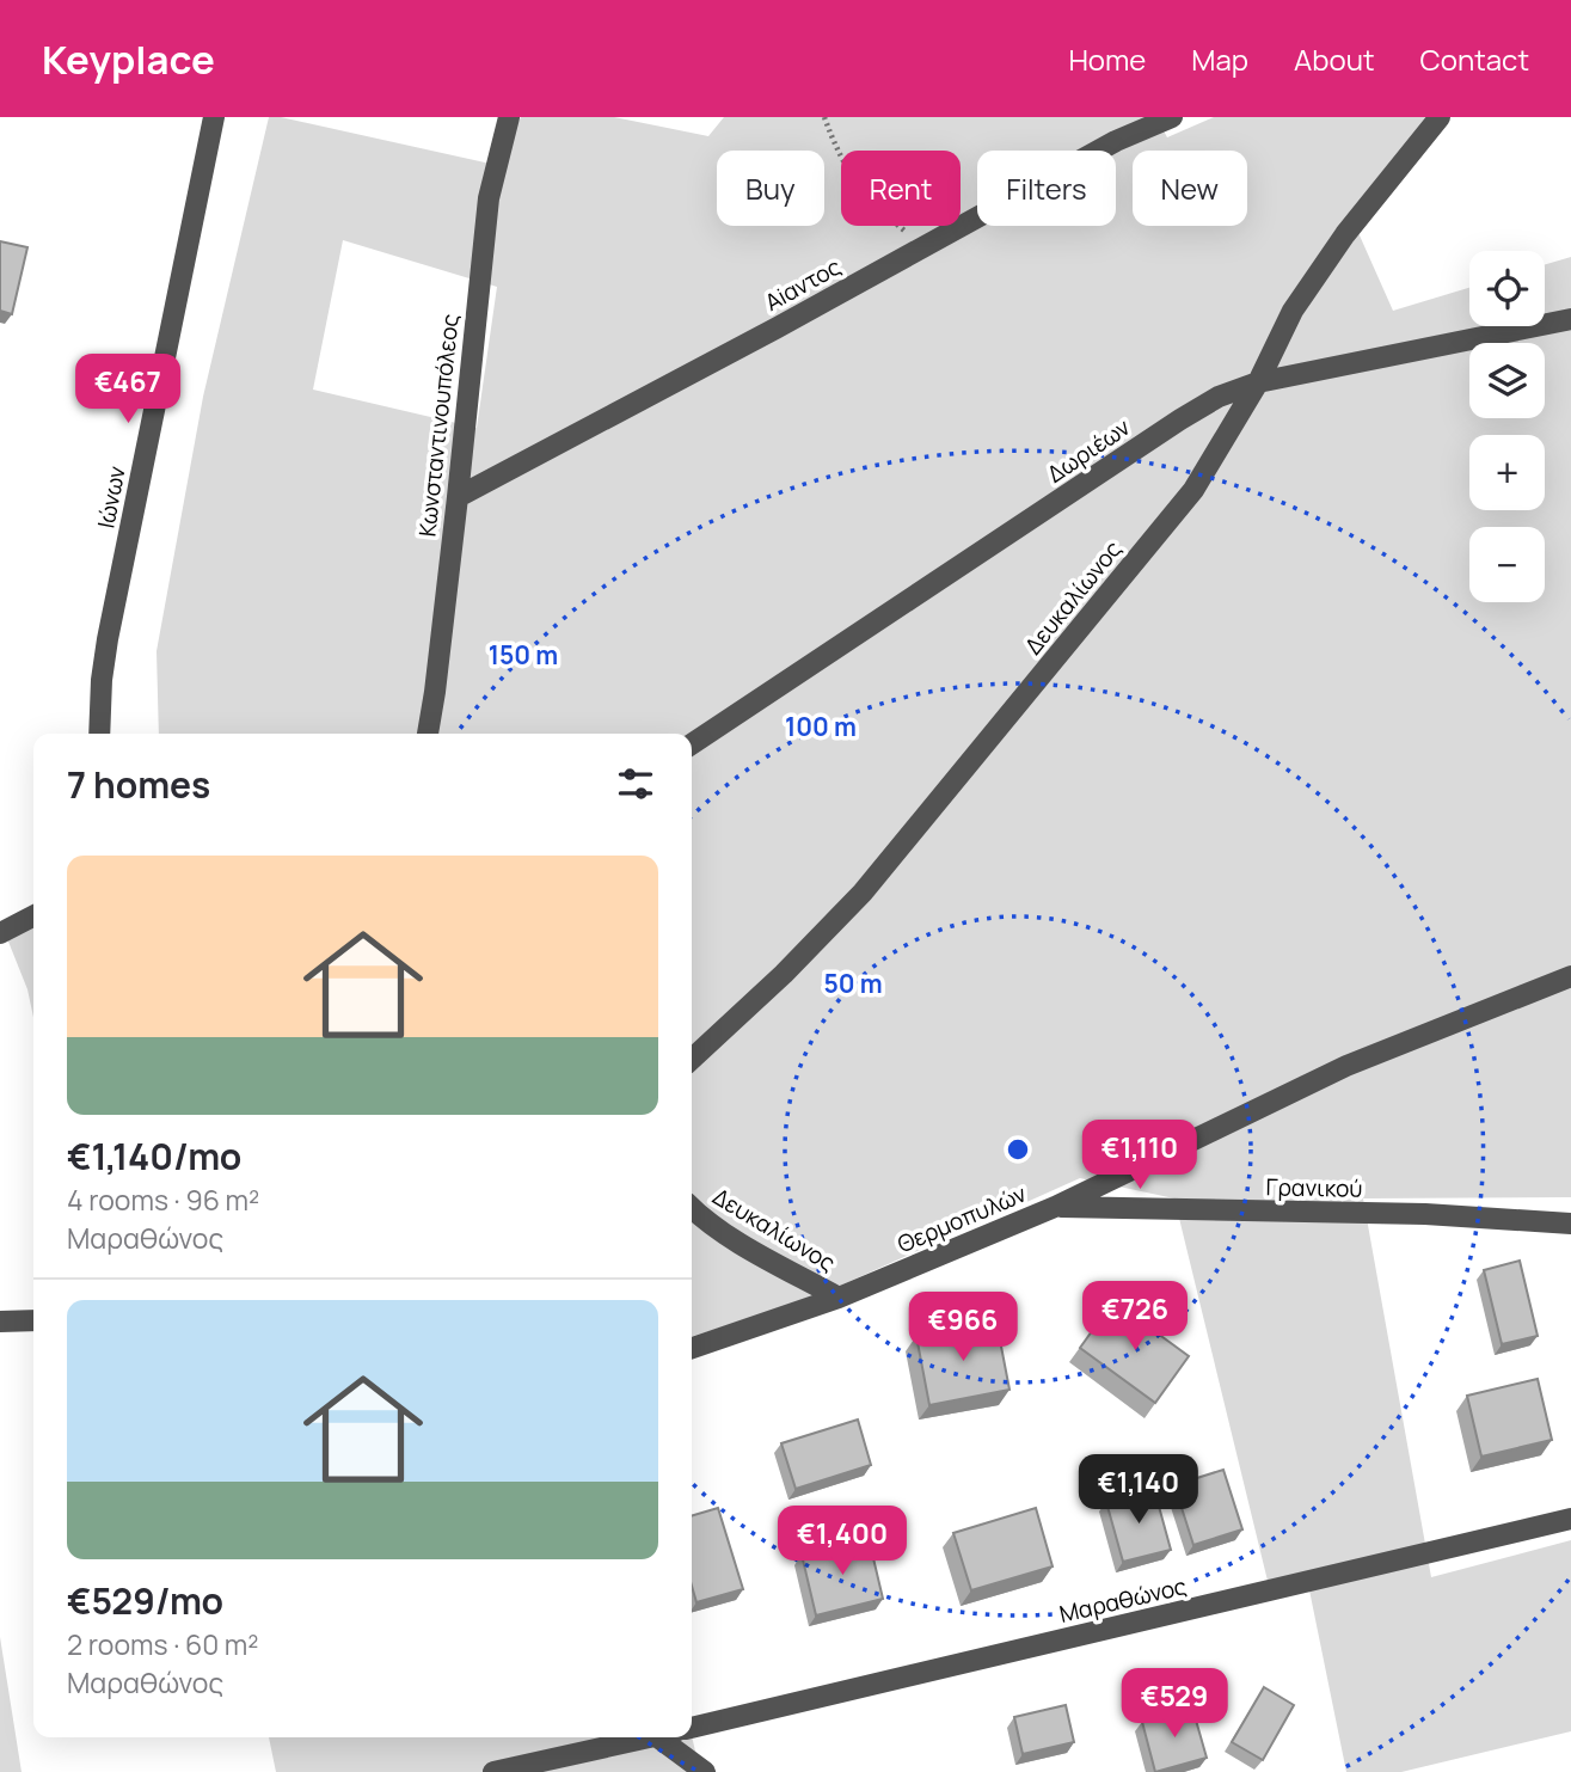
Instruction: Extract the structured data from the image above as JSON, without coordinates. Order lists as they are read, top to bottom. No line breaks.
{"streets":{"street":["Aiαντος","Κωνσταντινουπόλεος","Δωριέων","Ιώνων","Δευκαλίωνος","Γρανικού","Θερμοπυλών","Μαραθώνος"]},"crossings":[["Aiαντος","Κωνσταντινουπόλεος"],["Δωριέων","Δευκαλίωνος"],["Δευκαλίωνος","Θερμοπυλών"],["Γρανικού","Θερμοπυλών"]],"page":{"header":"Keyplace","nav":["Home","Map","About","Contact"],"chip":["Buy","Rent","Filters","New"],"map_buttons":["+","−"],"price":["€467","€1,110","€726","€966","€1,140","€1,400","€529"],"heading":"7 homes","list":[{"name":"€1,140/mo","note":"4 rooms · 96 m² · Μαραθώνος"},{"name":"€529/mo","note":"2 rooms · 60 m² · Μαραθώνος"}]},"rings":["150 m","100 m","50 m"]}
